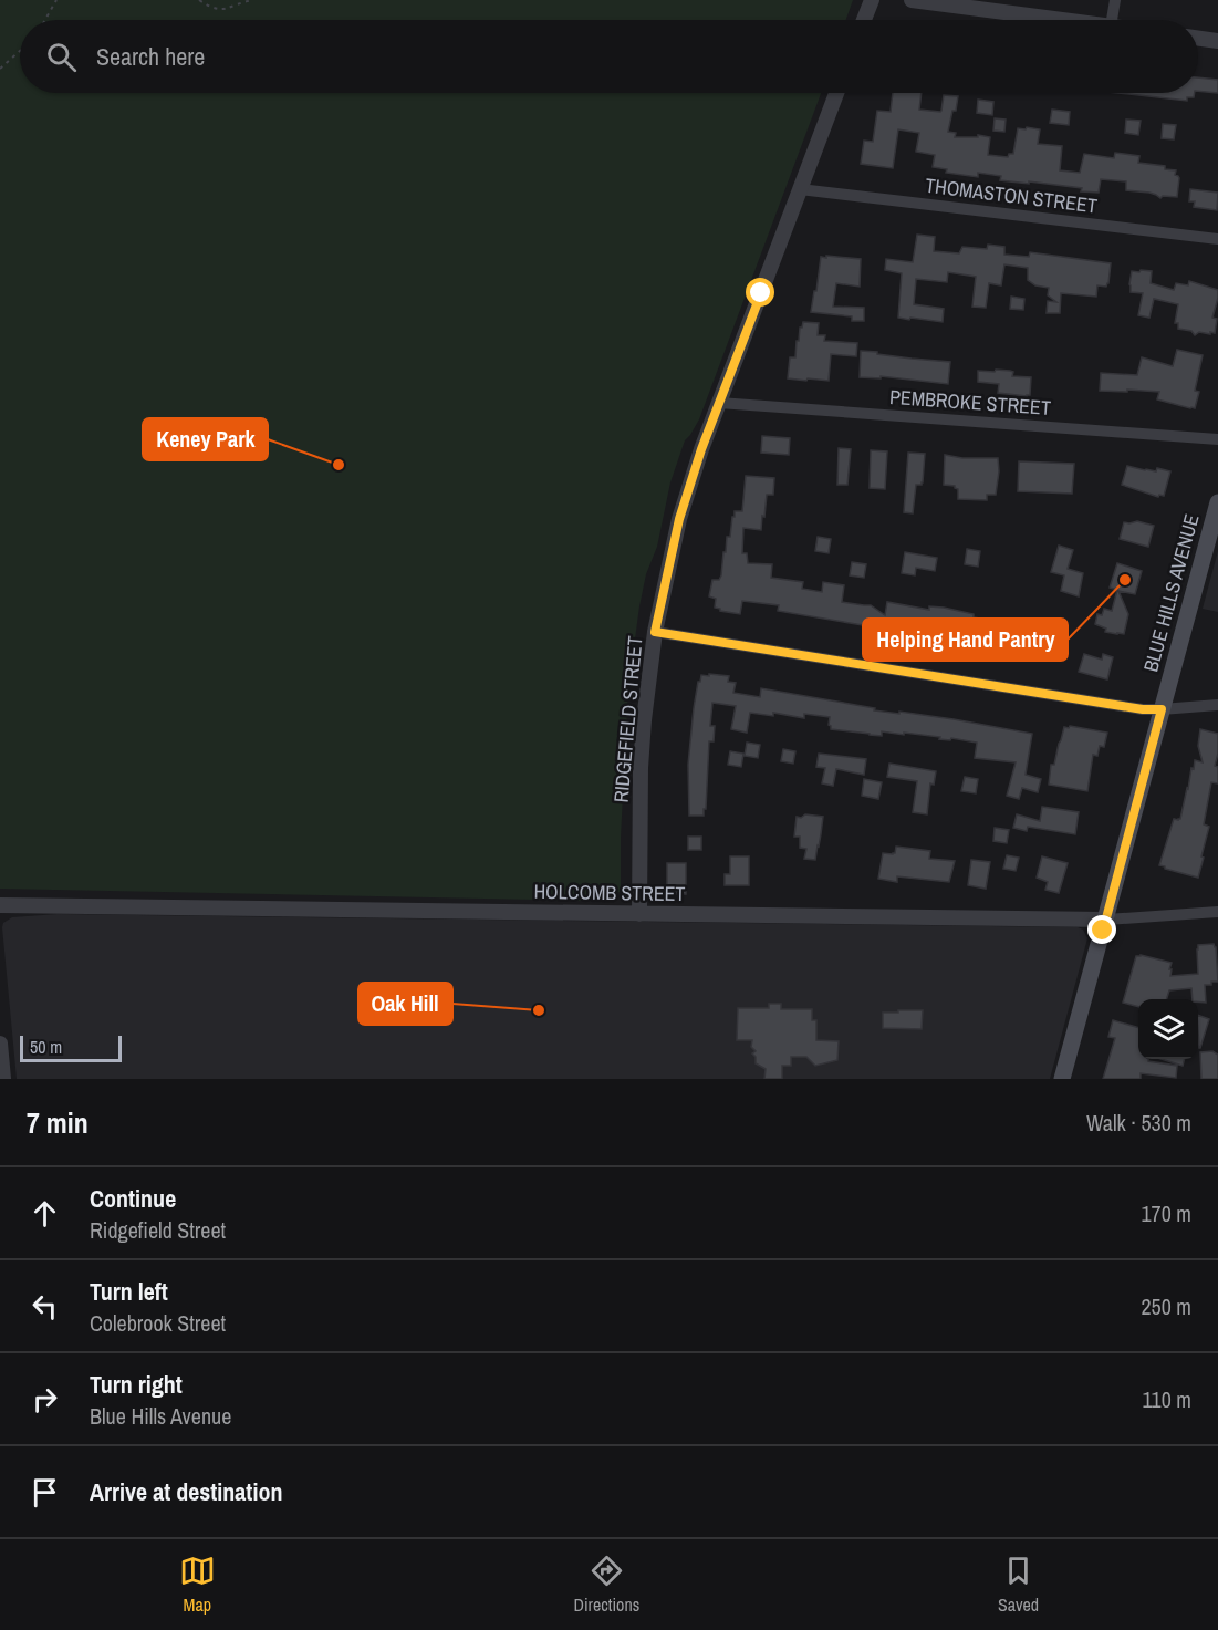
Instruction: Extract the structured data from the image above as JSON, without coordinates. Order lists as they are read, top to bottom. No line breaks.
{"streets":{"main road":["BLUE HILLS AVENUE"],"street":["THOMASTON STREET","PEMBROKE STREET","RIDGEFIELD STREET","HOLCOMB STREET"]},"crossings":[["THOMASTON STREET","RIDGEFIELD STREET"],["PEMBROKE STREET","RIDGEFIELD STREET"],["BLUE HILLS AVENUE","HOLCOMB STREET"],["RIDGEFIELD STREET","HOLCOMB STREET"]],"places":["Keney Park","Helping Hand Pantry","Oak Hill"],"scale_bar":"50 m","page":{"search":"Search here","scale":"50 m","heading":["7 min","Walk · 530 m"],"list":[["Continue","Ridgefield Street","170 m"],["Turn left","Colebrook Street","250 m"],["Turn right","Blue Hills Avenue","110 m"],"Arrive at destination"],"nav":["Map","Directions","Saved"]}}
